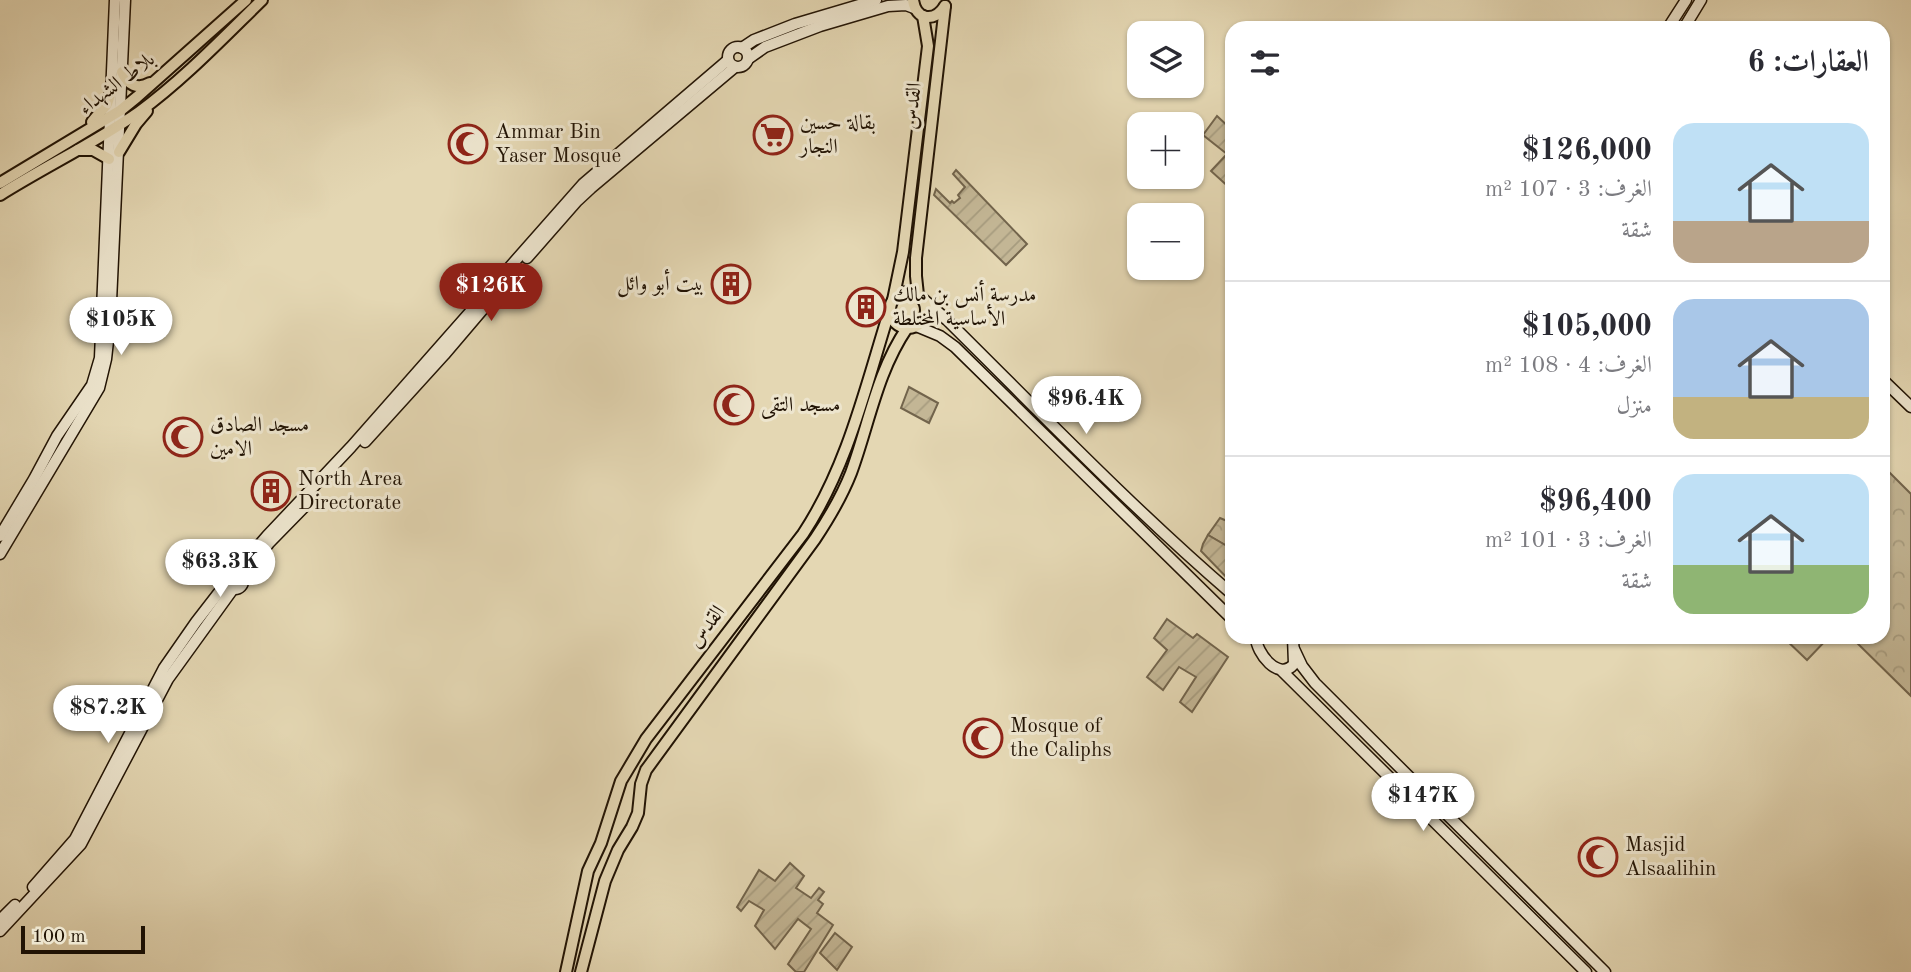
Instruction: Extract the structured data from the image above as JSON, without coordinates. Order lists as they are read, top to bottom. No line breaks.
{"streets":{"main road":["بلاط الشهداء","القدس"]},"places":{"supermarket":["بقالة حسين النجار"],"mosque":["Ammar Bin Yaser Mosque","مسجد التقى","مسجد الصادق الامين","Mosque of the Caliphs","Masjid Alsaalihin"],"building":["بيت أبو وائل","مدرسة أنس بن مالك الأساسية المختلطة","North Area Directorate"]},"scale_bar":"100 m","page":{"map_buttons":["+","−"],"heading":"العقارات: 6","list":[{"name":"$126,000","note":"الغرف: 3 · 107 m² · شقة"},{"name":"$105,000","note":"الغرف: 4 · 108 m² · منزل"},{"name":"$96,400","note":"الغرف: 3 · 101 m² · شقة"}],"price":["$126K","$105K","$96.4K","$63.3K","$87.2K","$147K"],"scale":"100 m"}}
